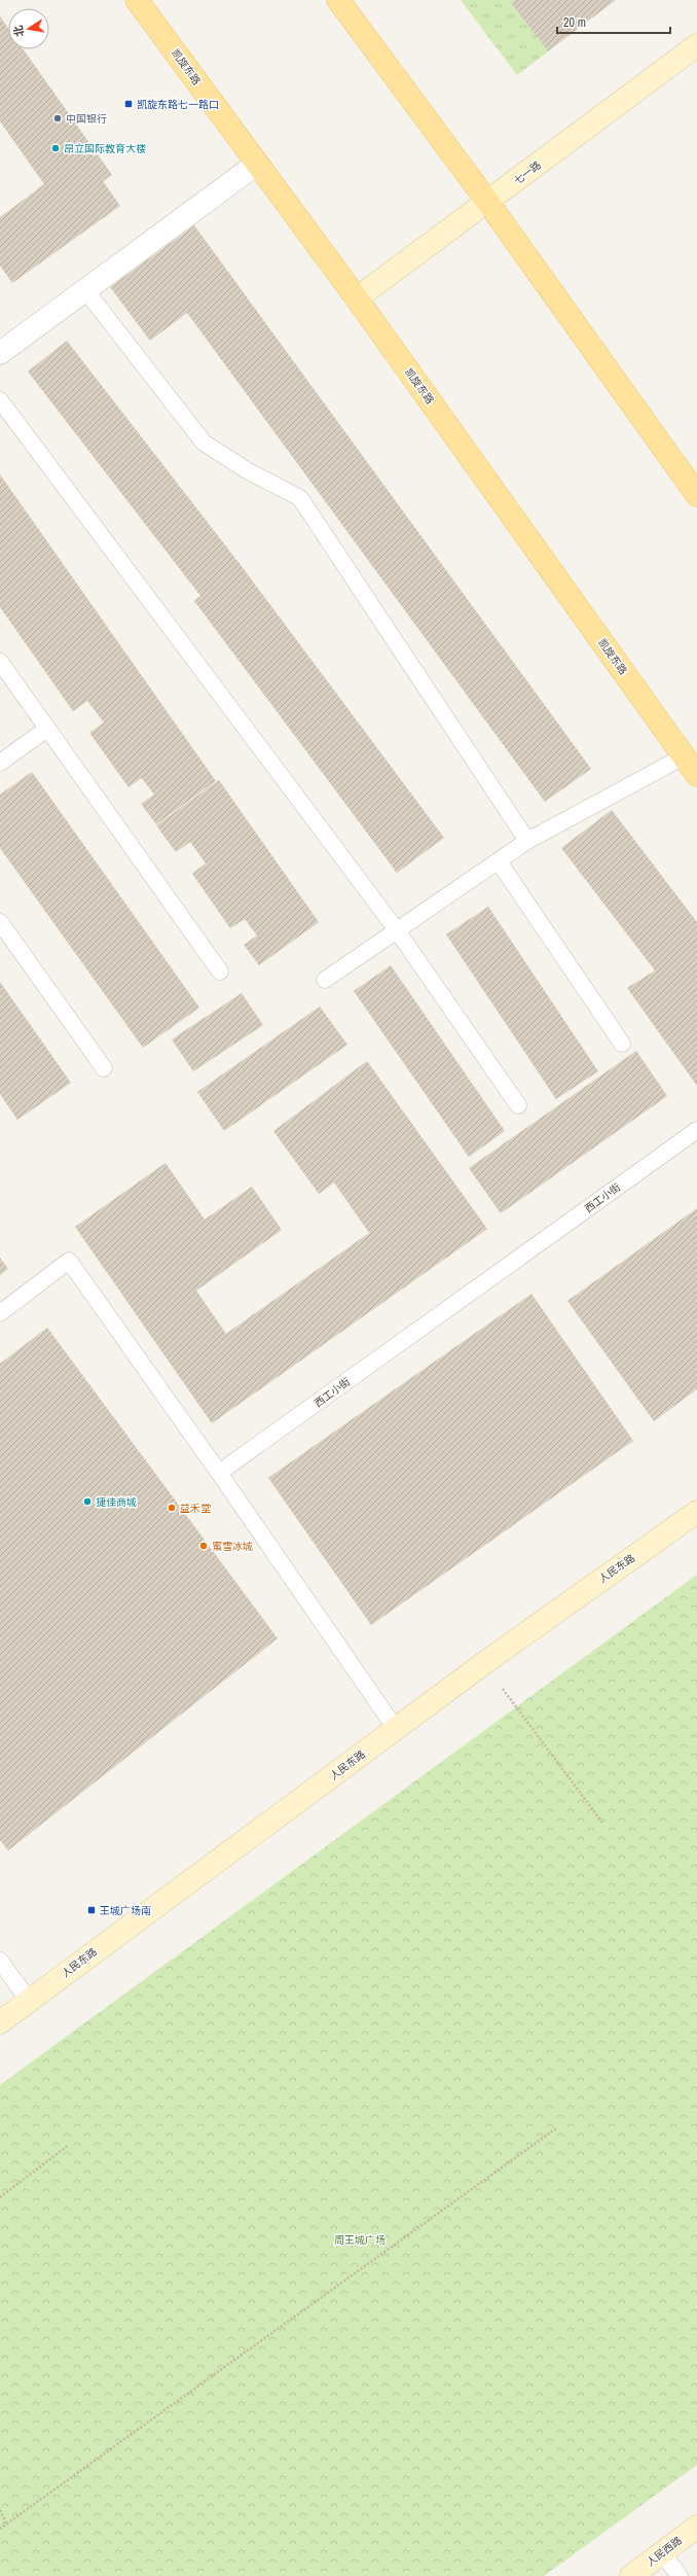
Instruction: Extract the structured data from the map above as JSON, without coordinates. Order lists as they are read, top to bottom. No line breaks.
{"streets":{"main road":["凯旋东路","七一路","人民东路","人民西路"],"lane":["西工小街"]},"crossings":[["凯旋东路","七一路"]],"parks":["周王城广场"],"places":{"transit":["凯旋东路七一路口","王城广场南"],"other":["中国银行","昂立国际教育大楼","捷佳商城","益禾堂","蜜雪冰城"]},"scale_bar":"20 m","north":"left"}
